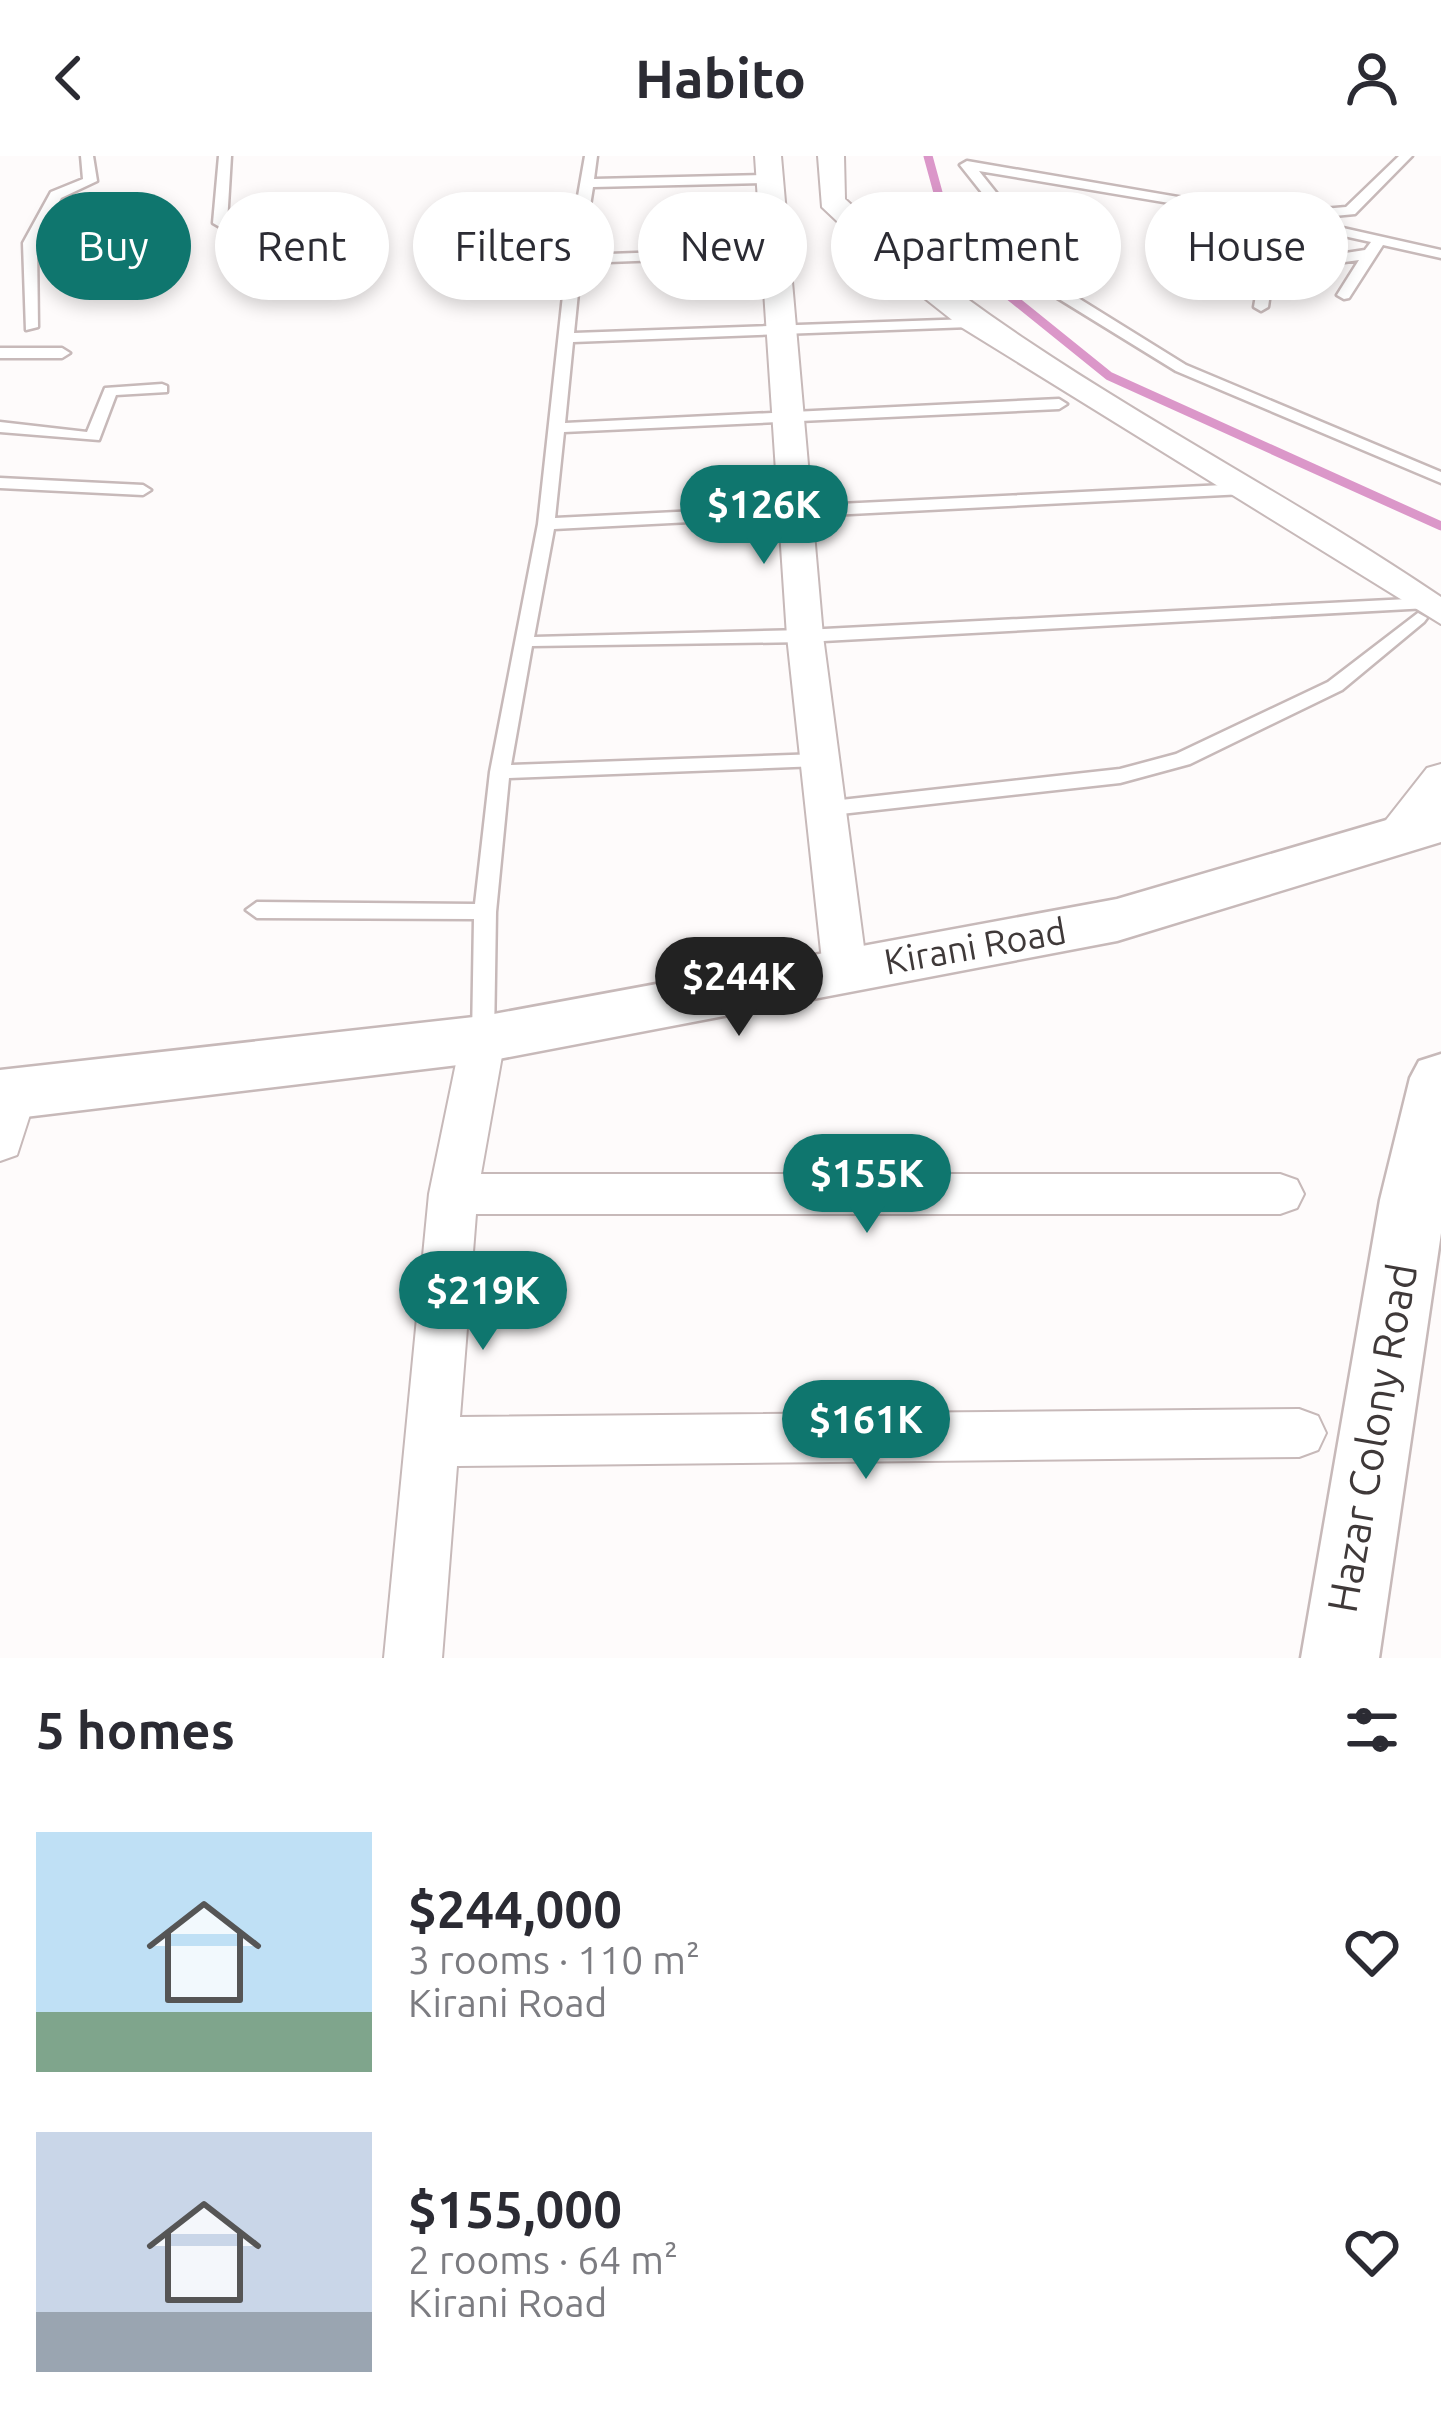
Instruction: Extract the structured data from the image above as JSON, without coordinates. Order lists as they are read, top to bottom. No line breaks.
{"streets":{"main road":["Kirani Road","Hazar Colony Road"]},"page":{"header":"Habito","chip":["Buy","Rent","Filters","New","Apartment","House"],"price":["$126K","$244K","$155K","$219K","$161K"],"heading":"5 homes","list":[{"name":"$244,000","note":"3 rooms · 110 m² · Kirani Road"},{"name":"$155,000","note":"2 rooms · 64 m² · Kirani Road"}]}}
